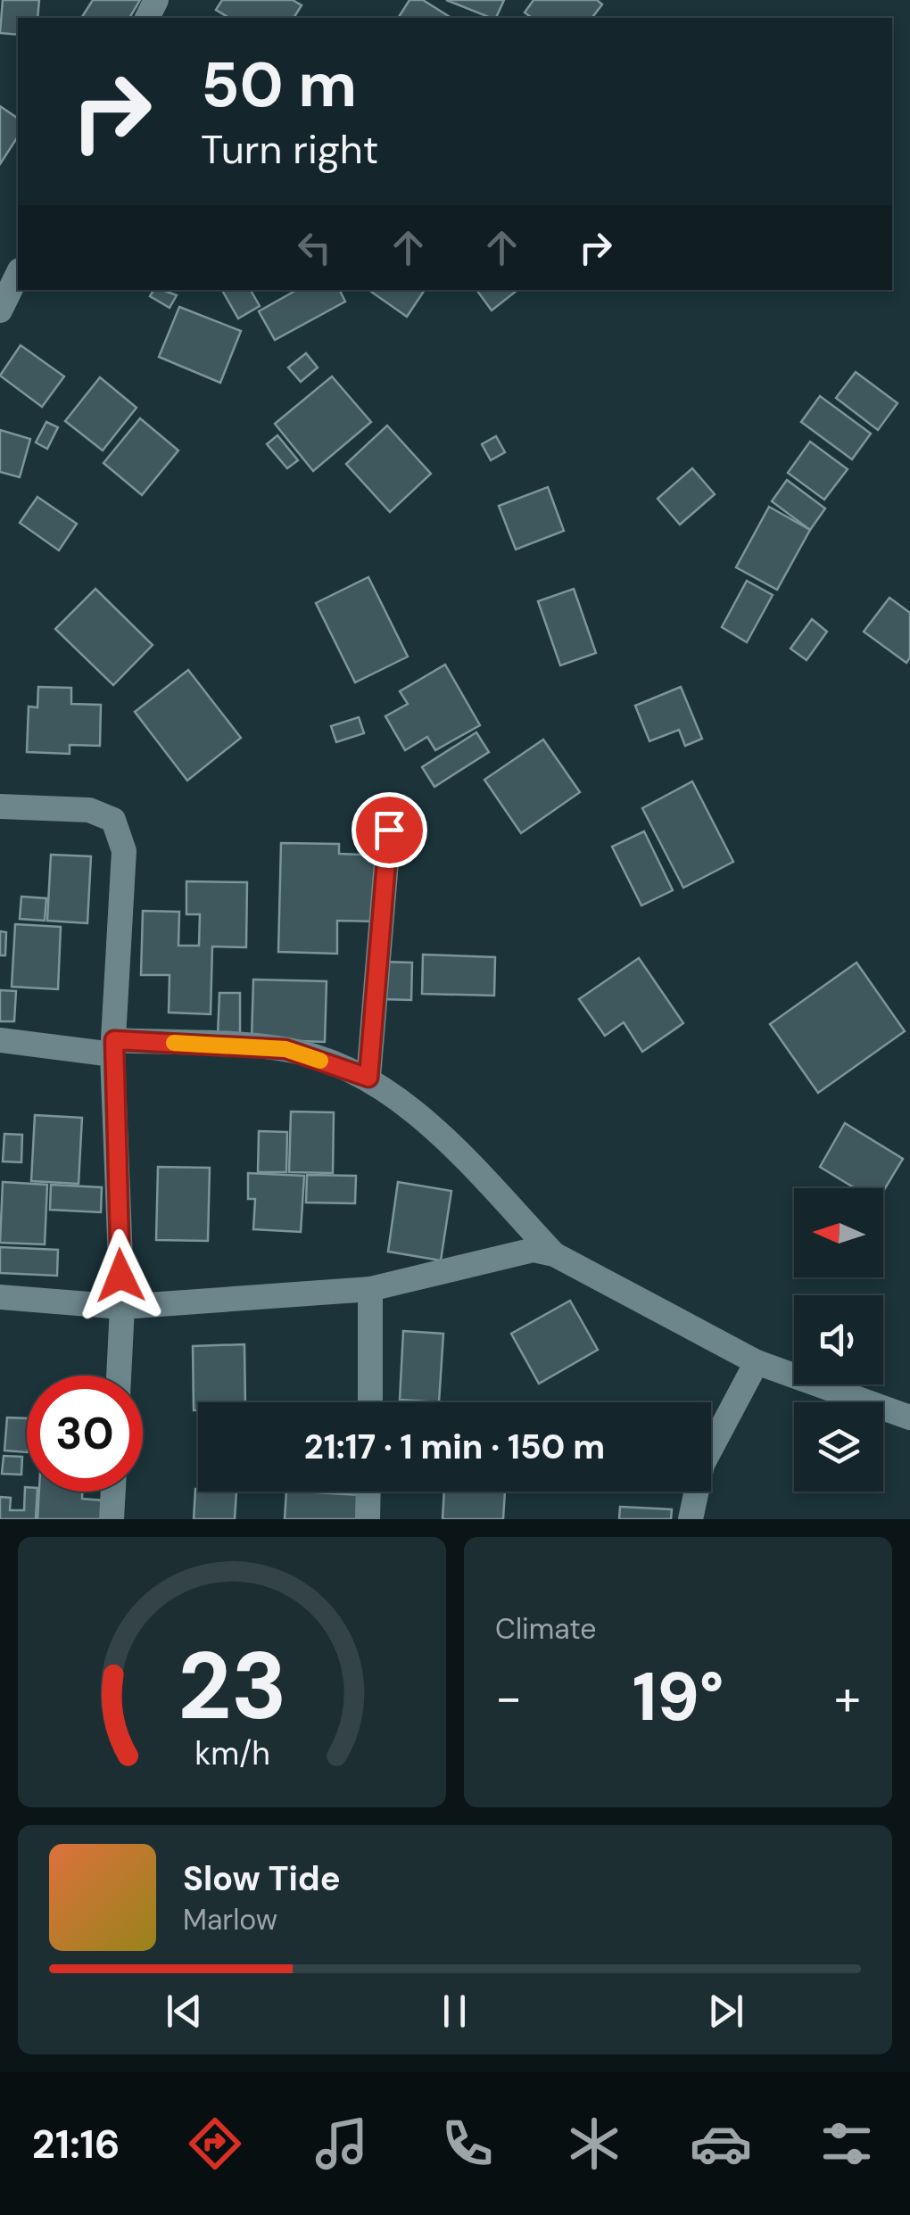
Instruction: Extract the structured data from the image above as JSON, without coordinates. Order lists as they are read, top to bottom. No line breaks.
{"north":"left","page":{"turn":["50 m","Turn right"],"limit":"30","trip":"21:17 · 1 min · 150 m","tile":"Climate","heat":["−","19°","+"],"song":["Slow Tide","Marlow"],"tabs":"21:16","gauge":["23","km/h"]}}
